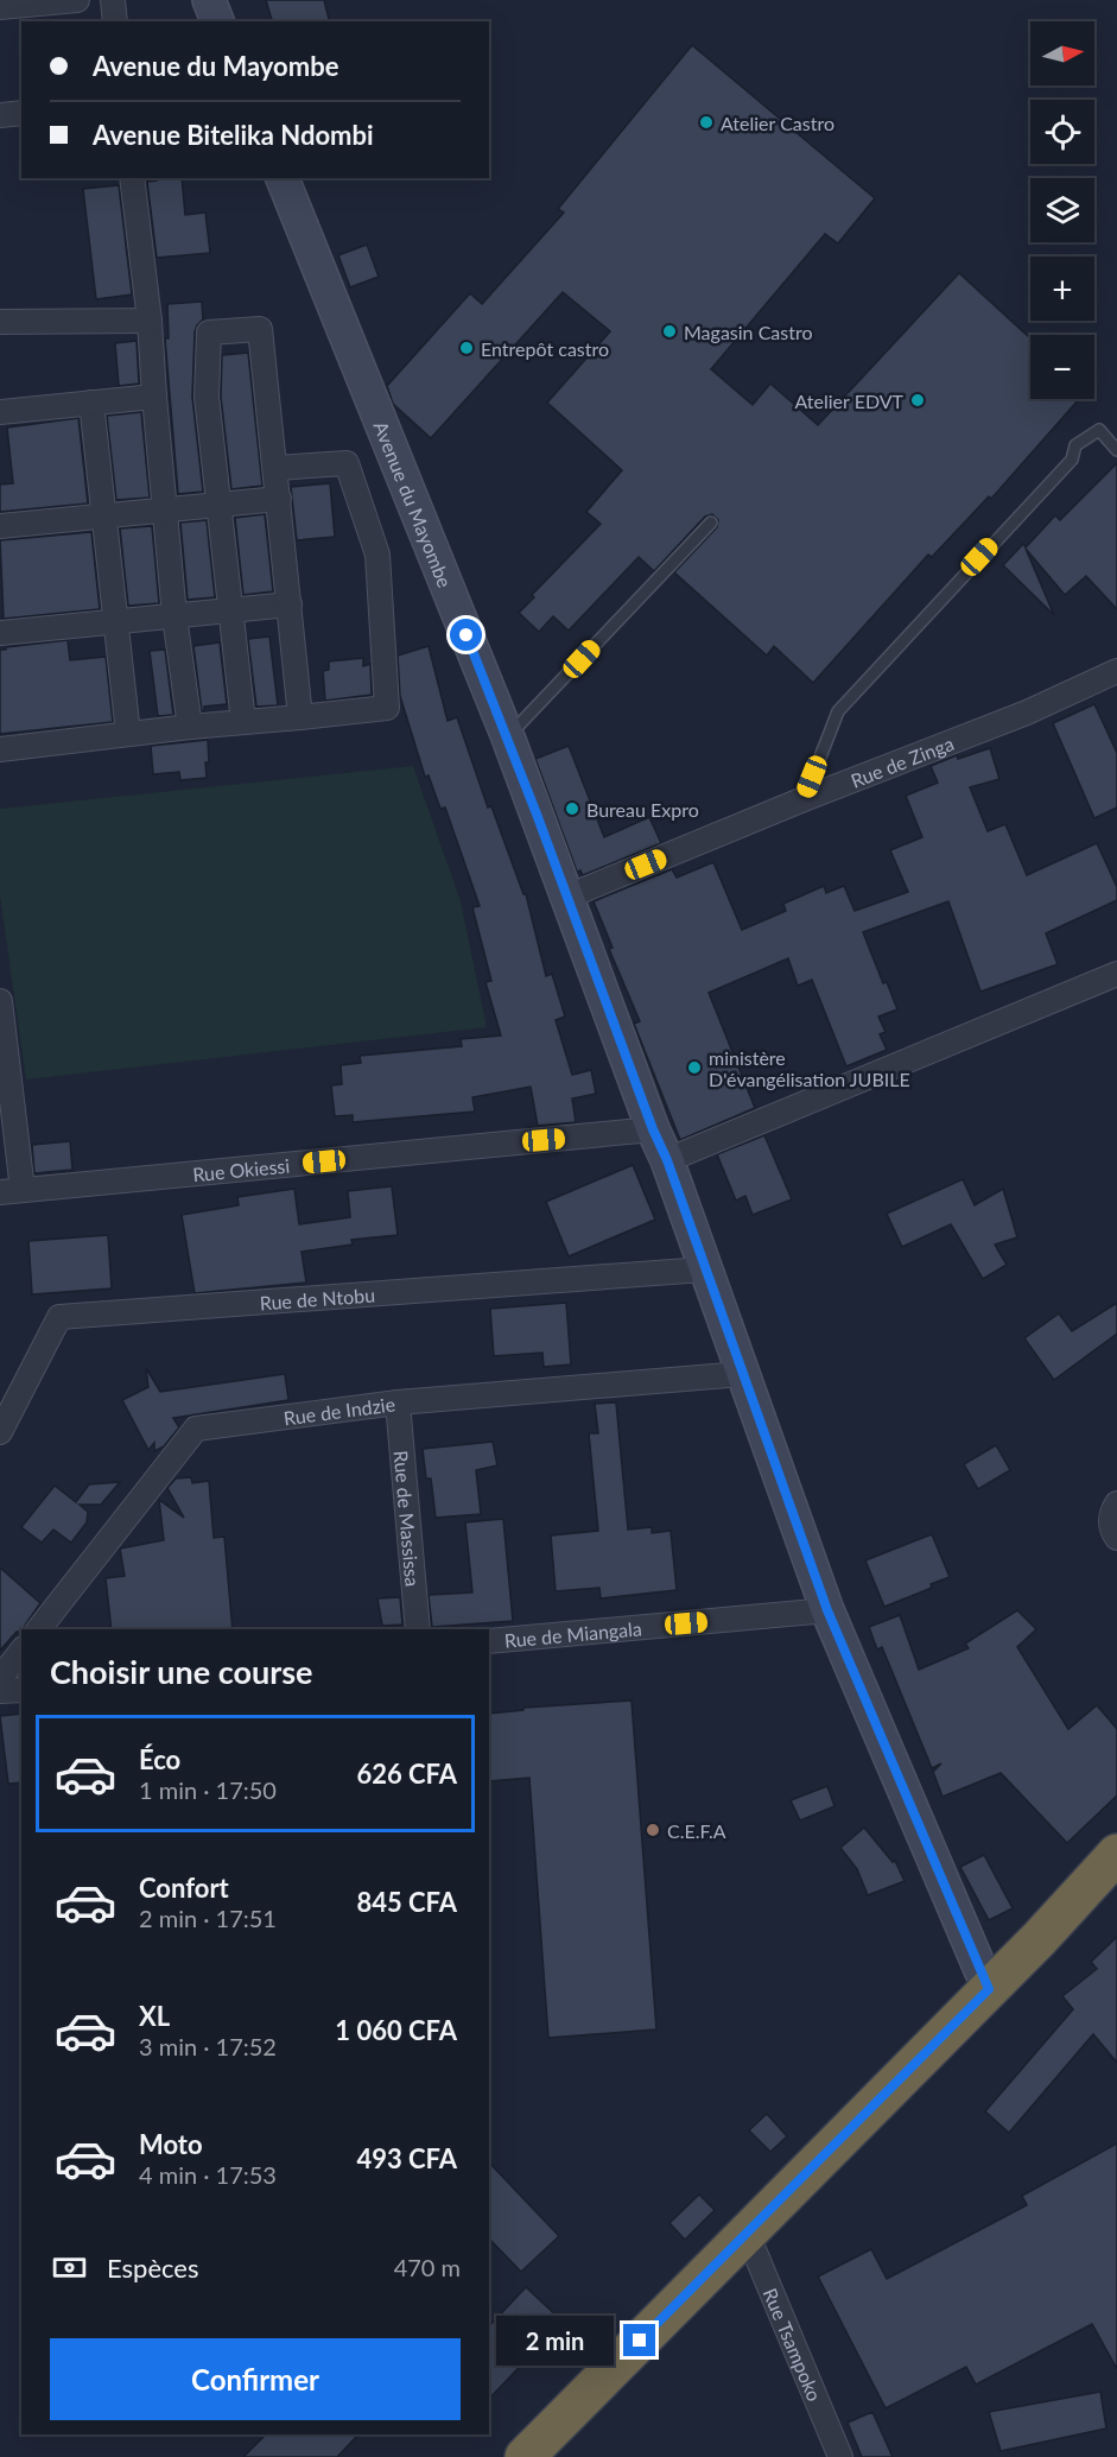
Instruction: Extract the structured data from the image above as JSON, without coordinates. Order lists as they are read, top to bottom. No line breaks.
{"streets":{"street":["Avenue du Mayombe","Rue de Zinga","Rue Okiessi","Rue de Ntobu","Rue de Indzie","Rue de Massissa","Rue de Miangala","Rue Tsampoko"]},"crossings":[["Avenue du Mayombe","Rue de Zinga"],["Avenue du Mayombe","Rue Okiessi"],["Avenue du Mayombe","Rue de Ntobu"],["Avenue du Mayombe","Rue de Indzie"],["Avenue du Mayombe","Rue de Miangala"],["Rue de Indzie","Rue de Massissa"]],"places":["Atelier Castro","Magasin Castro","Entrepôt castro","Atelier EDVT","Bureau Expro","ministère D'évangélisation JUBILE","C.E.F.A"],"north":"right","page":{"map_buttons":["+","−"],"banner":["Avenue du Mayombe","Avenue Bitelika Ndombi"],"heading":"Choisir une course","list":[{"name":"Éco","note":"1 min · 17:50","value":"626 CFA"},{"name":"Confort","note":"2 min · 17:51","value":"845 CFA"},{"name":"XL","note":"3 min · 17:52","value":"1 060 CFA"},{"name":"Moto","note":"4 min · 17:53","value":"493 CFA"}],"pay":["Espèces","470 m"],"bubble":"2 min","buttons":"Confirmer"}}
